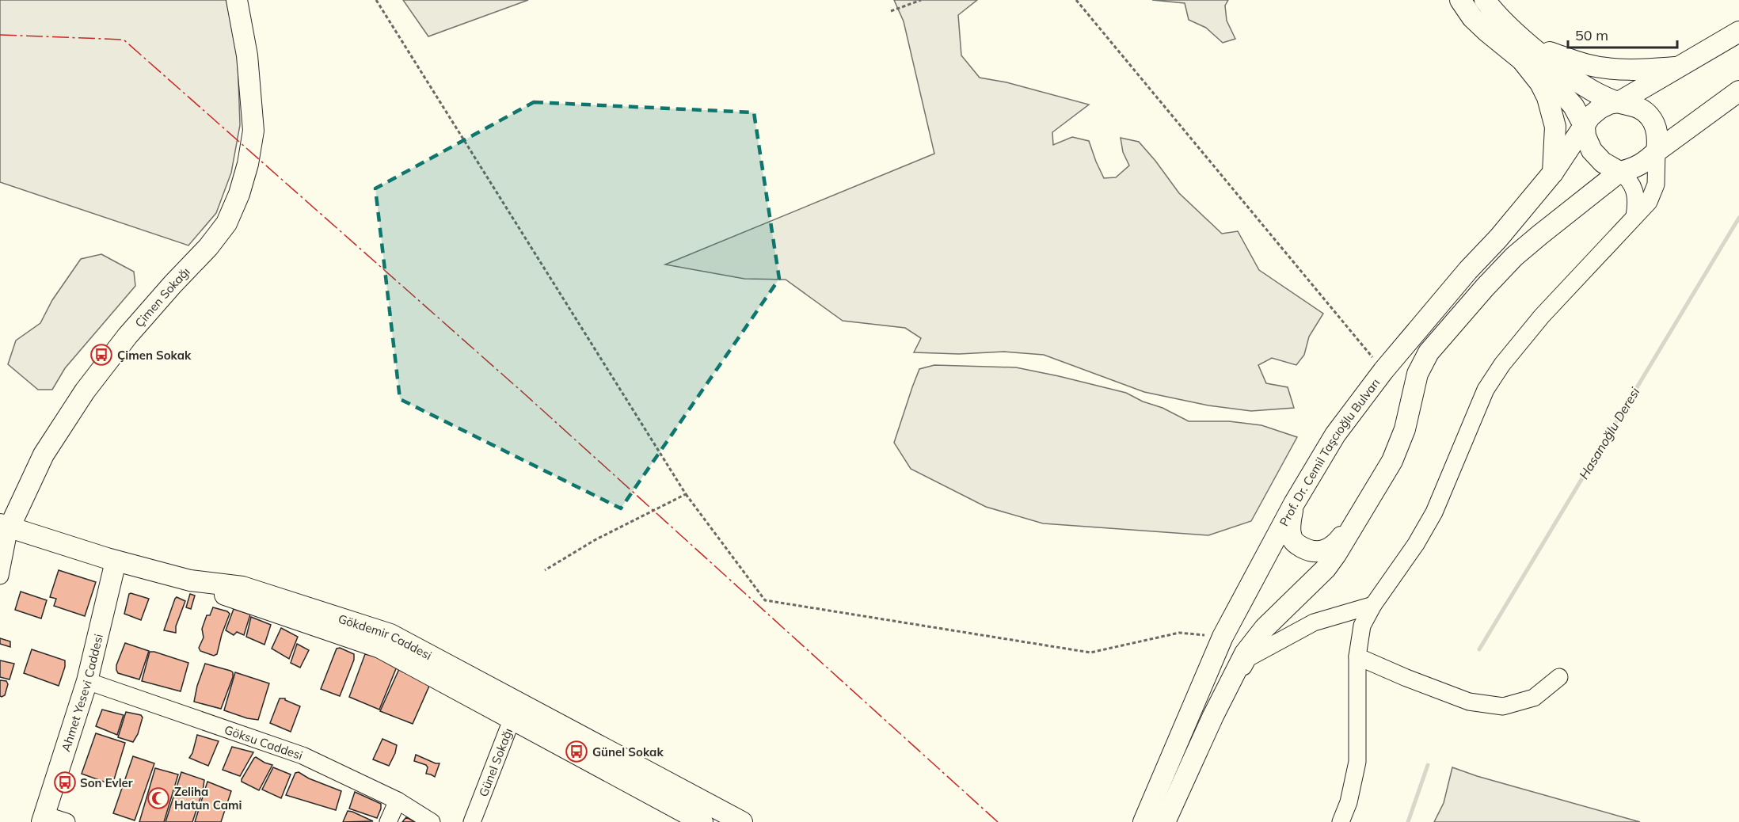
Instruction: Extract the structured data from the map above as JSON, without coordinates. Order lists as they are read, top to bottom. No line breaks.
{"streets":{"main road":["Çimen Sokağı","Prof. Dr. Cemil Taşcıoğlu Bulvarı","Gökdemir Caddesi","Ahmet Yesevi Caddesi"],"street":["Göksu Caddesi","Günel Sokağı"]},"crossings":[["Çimen Sokağı","Gökdemir Caddesi"],["Gökdemir Caddesi","Ahmet Yesevi Caddesi"],["Gökdemir Caddesi","Günel Sokağı"],["Ahmet Yesevi Caddesi","Göksu Caddesi"]],"water":["Hasanoğlu Deresi"],"places":{"bus stop":["Çimen Sokak","Günel Sokak","Son Evler"],"mosque":["Zeliha Hatun Cami"]},"scale_bar":"50 m"}
